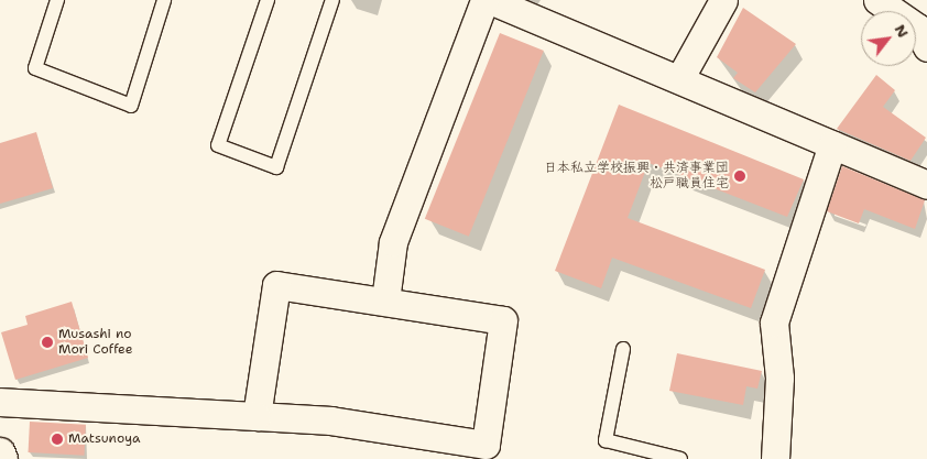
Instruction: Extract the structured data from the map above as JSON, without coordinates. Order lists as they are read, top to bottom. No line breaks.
{"places":["日本私立学校振興・共済事業団 松戸職員住宅","Musashi no Mori Coffee","Matsunoya"],"north":"top right"}
